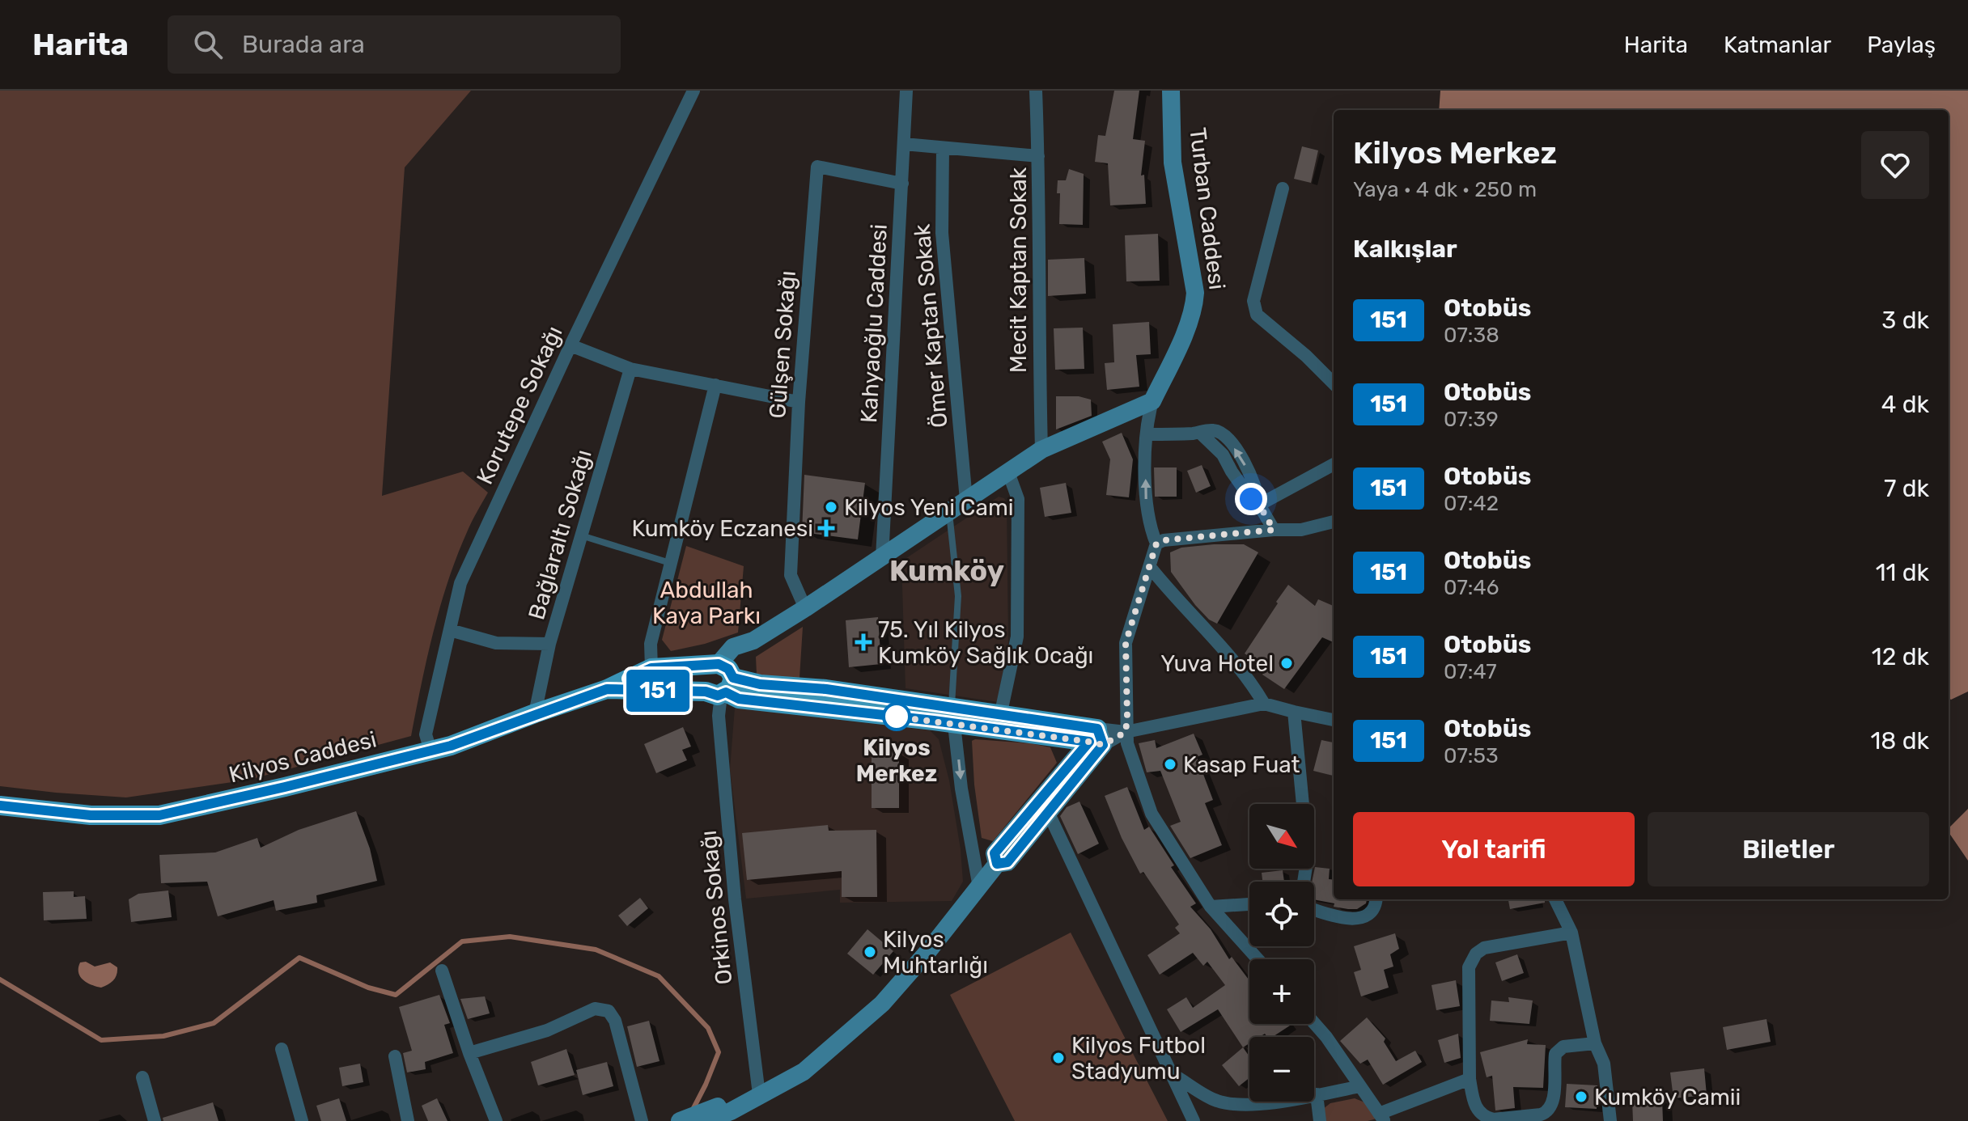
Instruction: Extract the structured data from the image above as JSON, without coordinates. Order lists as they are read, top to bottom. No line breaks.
{"streets":{"main road":["Turban Caddesi","Kilyos Caddesi"],"street":["Mecit Kaptan Sokak","Kahyaoğlu Caddesi","Ömer Kaptan Sokak","Gülşen Sokağı","Korutepe Sokağı","Bağlaraltı Sokağı","Orkinos Sokağı"]},"crossings":[["Kahyaoğlu Caddesi","Gülşen Sokağı"],["Korutepe Sokağı","Kilyos Caddesi"],["Bağlaraltı Sokağı","Kilyos Caddesi"]],"districts":["Kumköy"],"parks":["Abdullah Kaya Parkı"],"places":{"other":["Kilyos Yeni Cami","Yuva Hotel","Kilyos Merkez","Kasap Fuat","Kilyos Muhtarlığı","Kilyos Futbol Stadyumu","Kumköy Camii"],"health":["Kumköy Eczanesi","75. Yıl Kilyos Kumköy Sağlık Ocağı"]},"lines":["bus line 151"],"north":"bottom right","page":{"header":"Harita","search":"Burada ara","nav":["Harita","Katmanlar","Paylaş"],"on_map":"151","heading":[["Kilyos Merkez","Yaya · 4 dk · 250 m"],"Kalkışlar"],"list":[{"mark":"151","name":"Otobüs","note":"07:38","value":"3 dk"},{"mark":"151","name":"Otobüs","note":"07:39","value":"4 dk"},{"mark":"151","name":"Otobüs","note":"07:42","value":"7 dk"},{"mark":"151","name":"Otobüs","note":"07:46","value":"11 dk"},{"mark":"151","name":"Otobüs","note":"07:47","value":"12 dk"},{"mark":"151","name":"Otobüs","note":"07:53","value":"18 dk"}],"buttons":["Yol tarifi","Biletler"],"map_buttons":["+","−"]}}
